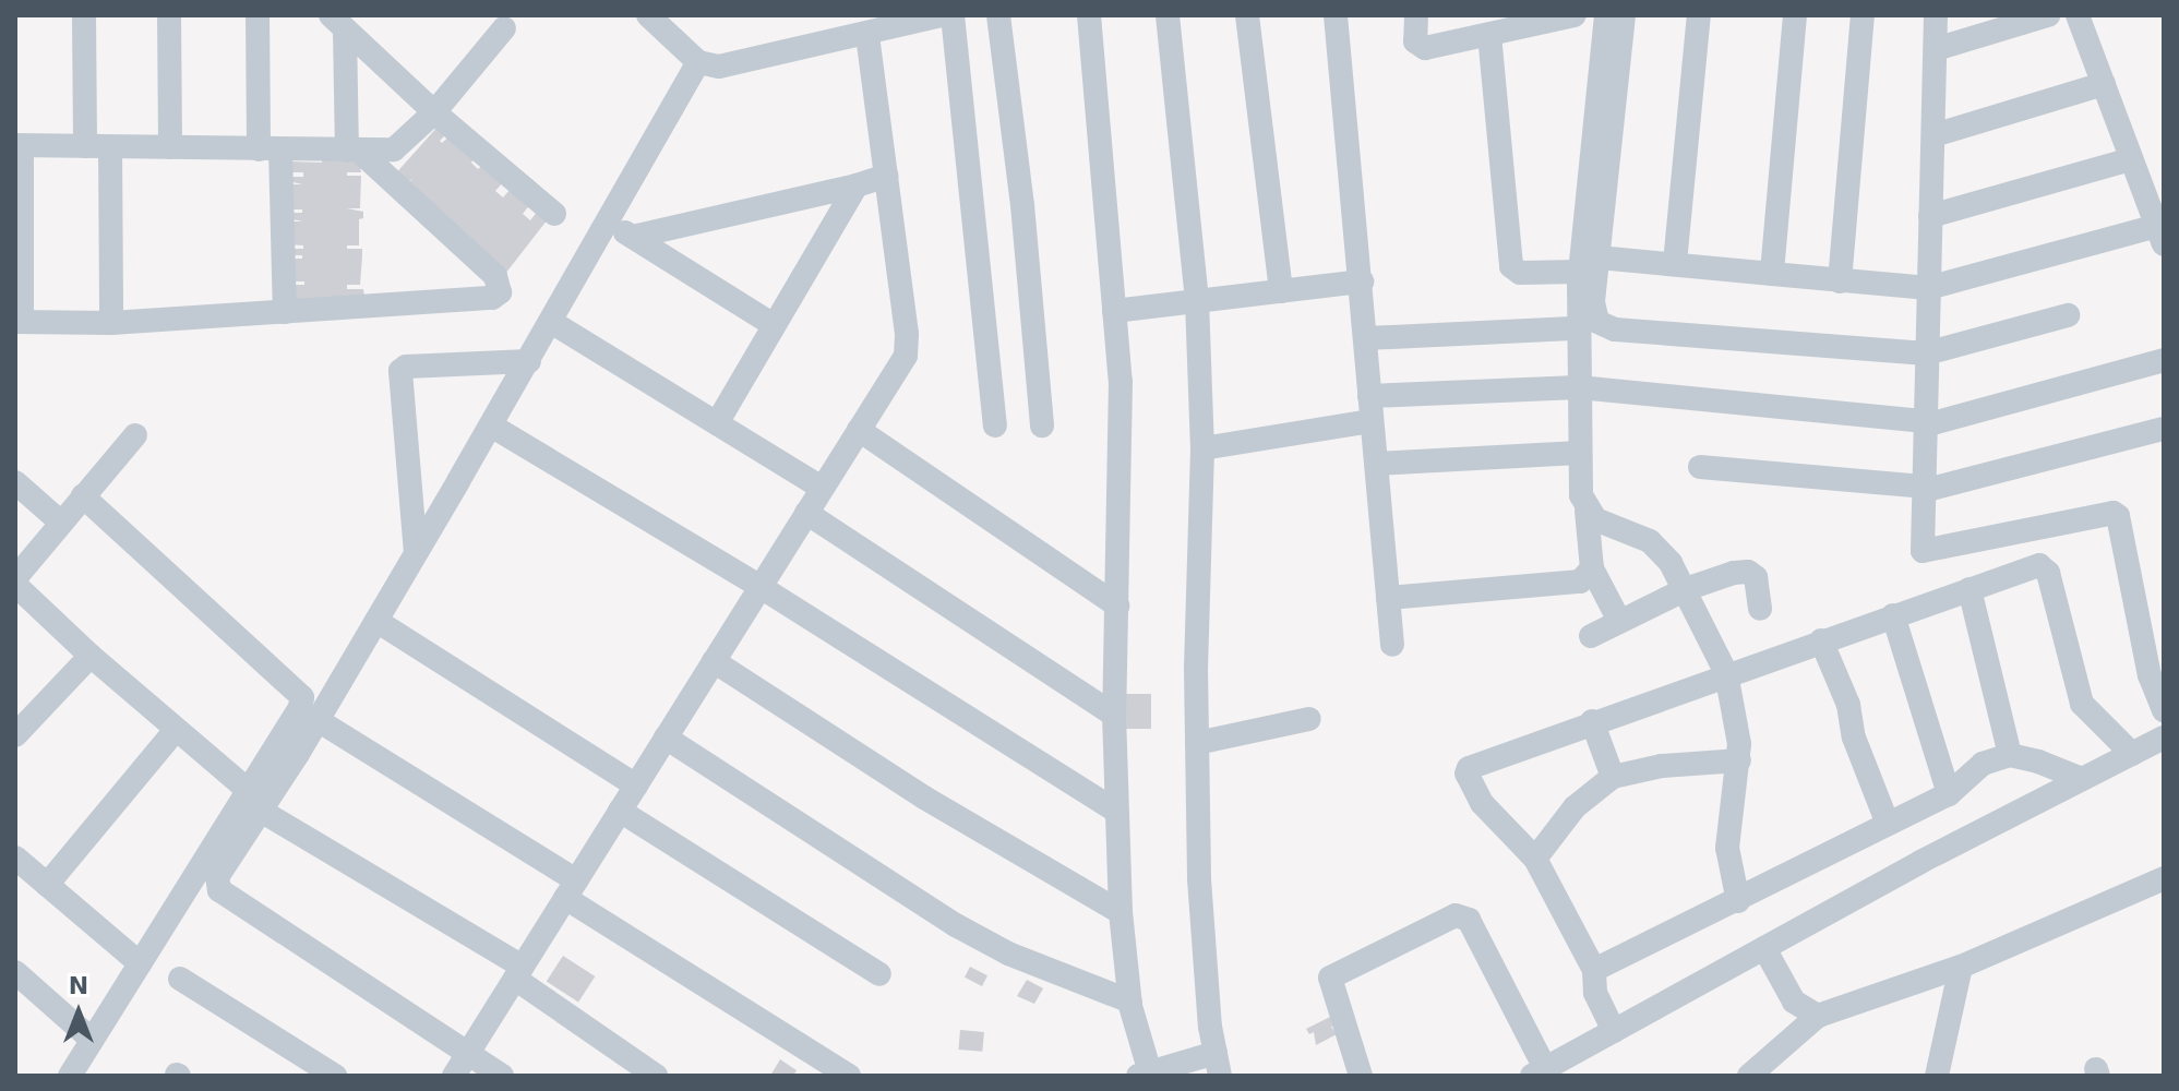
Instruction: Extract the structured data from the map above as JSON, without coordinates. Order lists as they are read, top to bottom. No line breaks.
{"north":"top"}
